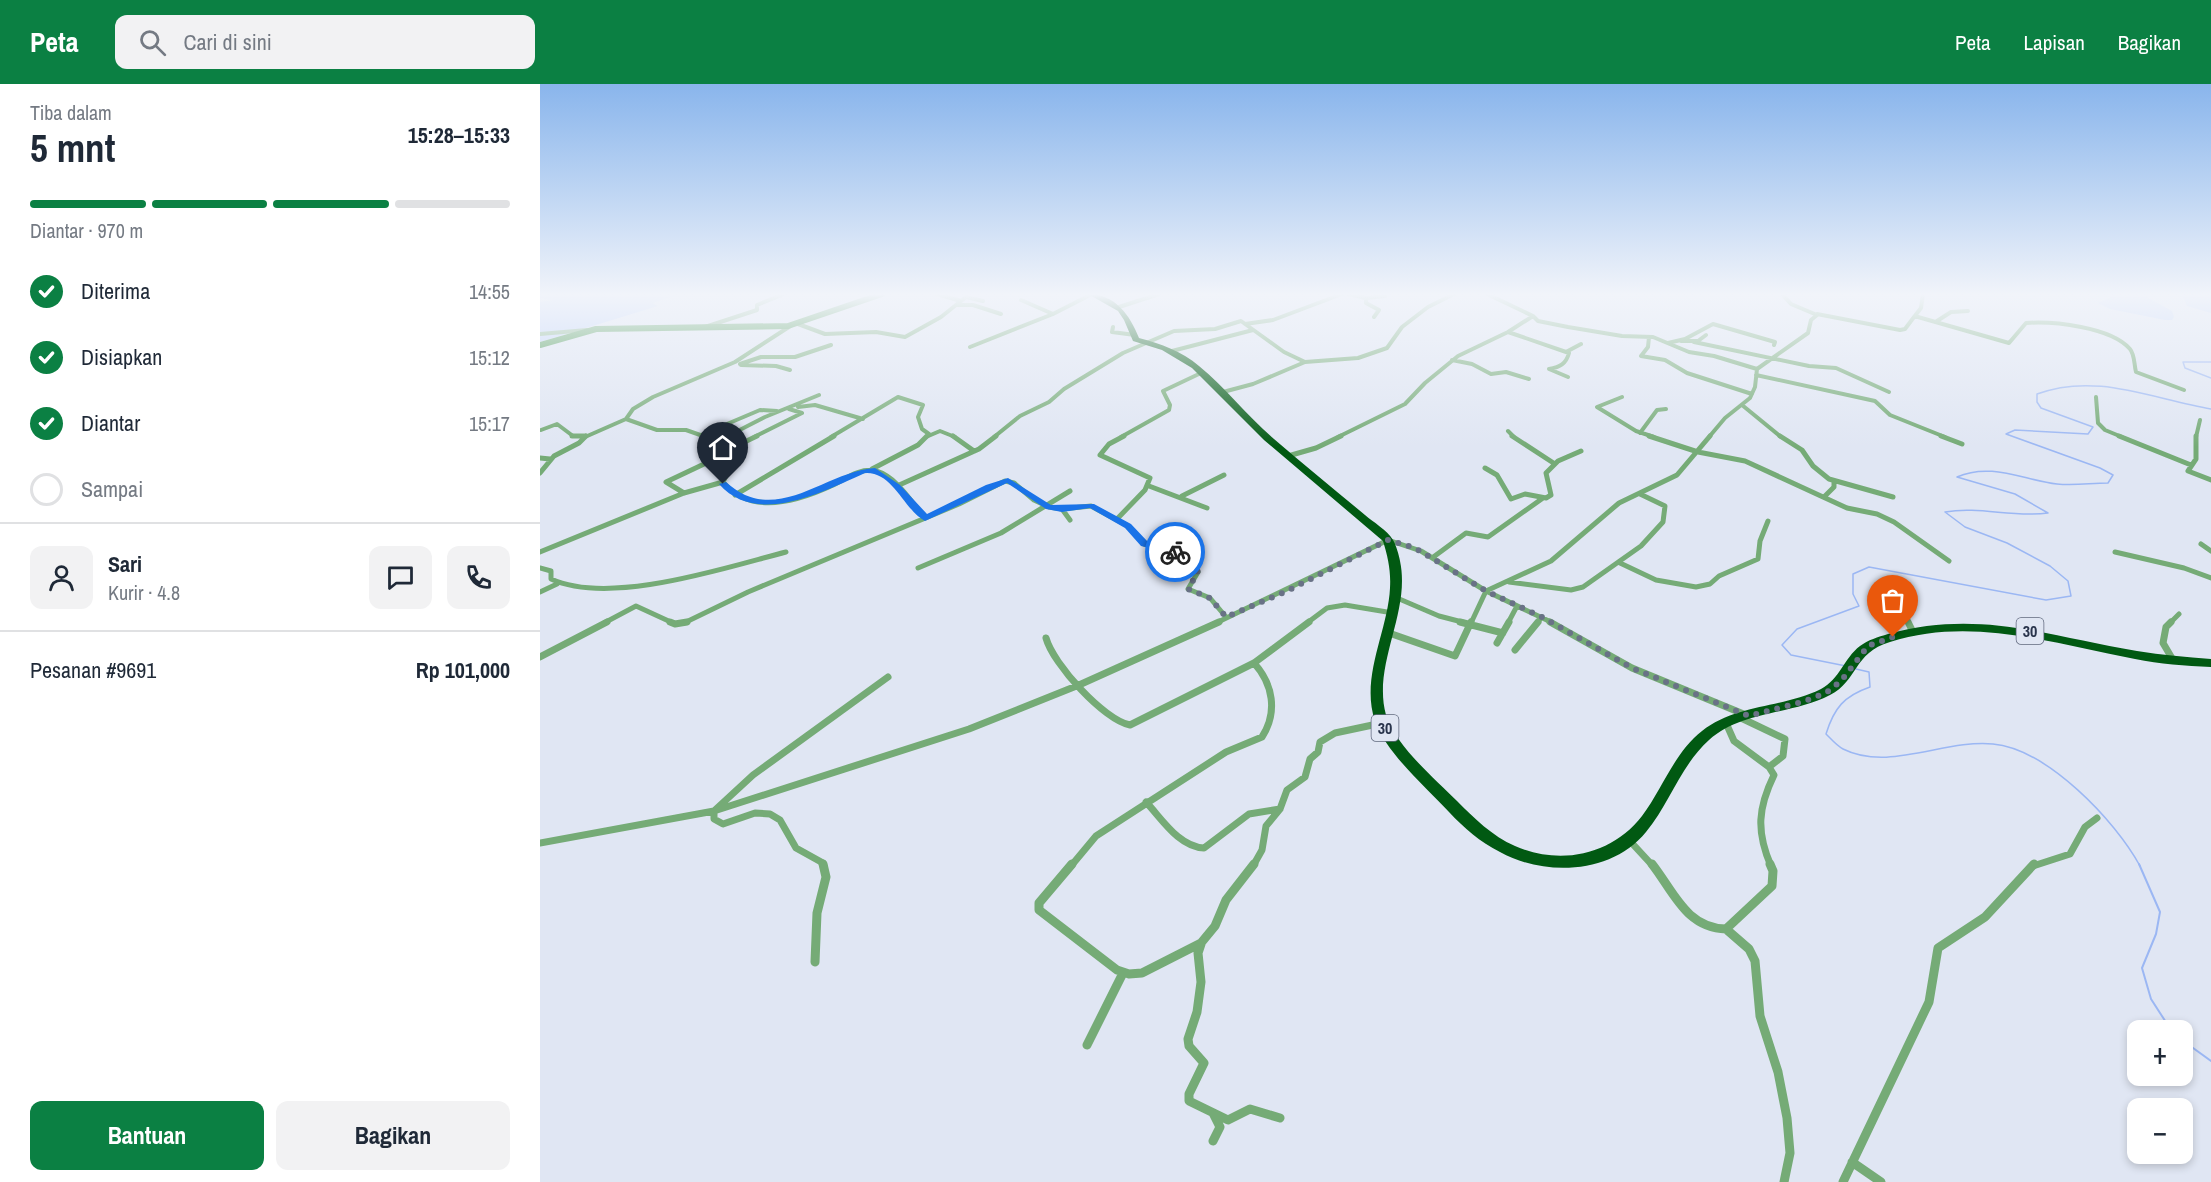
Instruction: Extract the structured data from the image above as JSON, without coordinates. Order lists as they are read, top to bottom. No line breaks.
{"streets":{"highway":["30"]},"page":{"header":"Peta","search":"Cari di sini","nav":["Peta","Lapisan","Bagikan"],"heading":["5 mnt","Tiba dalam","15:28–15:33"],"panel":["Sari","Kurir · 4.8","Pesanan #9691","Rp 101,000"],"bar":"Diantar · 970 m","list":[["Diterima","14:55"],["Disiapkan","15:12"],["Diantar","15:17"],"Sampai"],"map_buttons":["+","−"],"buttons":["Bantuan","Bagikan"]}}
